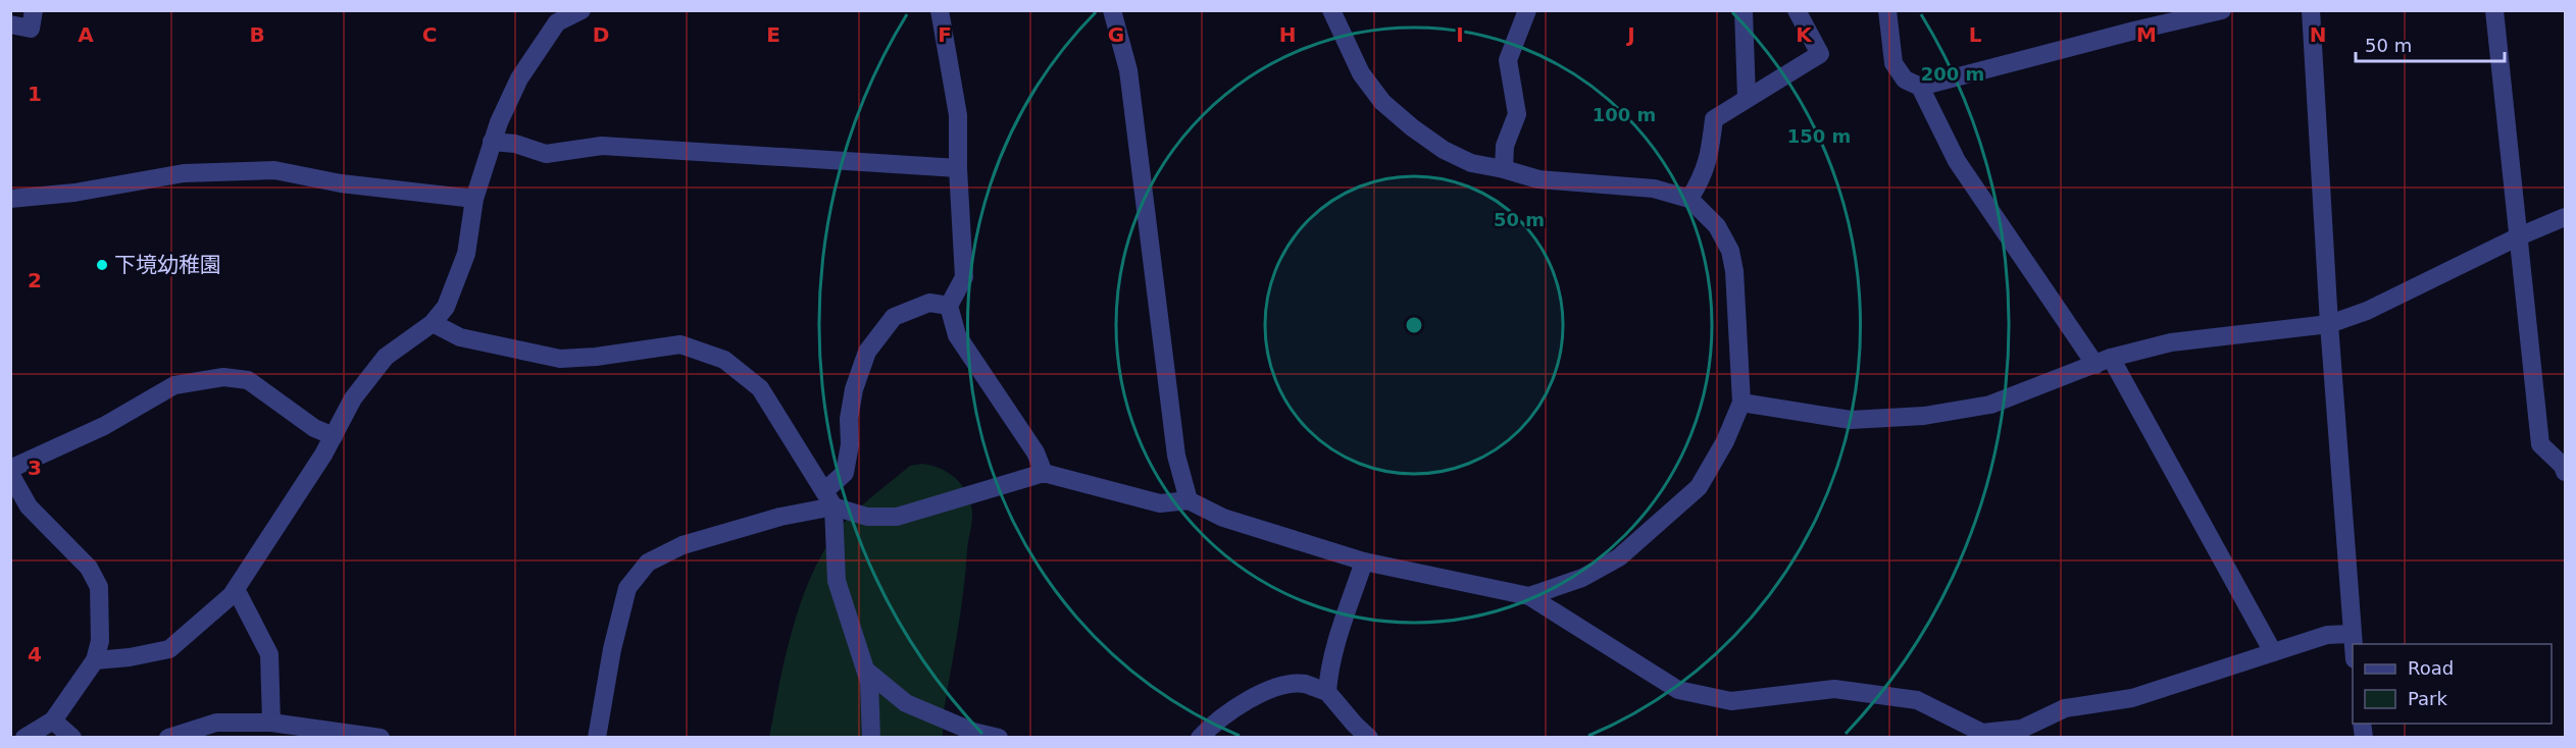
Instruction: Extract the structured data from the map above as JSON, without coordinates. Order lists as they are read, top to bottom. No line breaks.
{"places":["下境幼稚園"],"legend":["Road","Park"],"scale_bar":"50 m","grid":{"columns":["A","B","C","D","E","F","G","H","I","J","K","L","M","N"],"rows":["1","2","3","4"]},"rings":["200 m","100 m","150 m","50 m"]}
